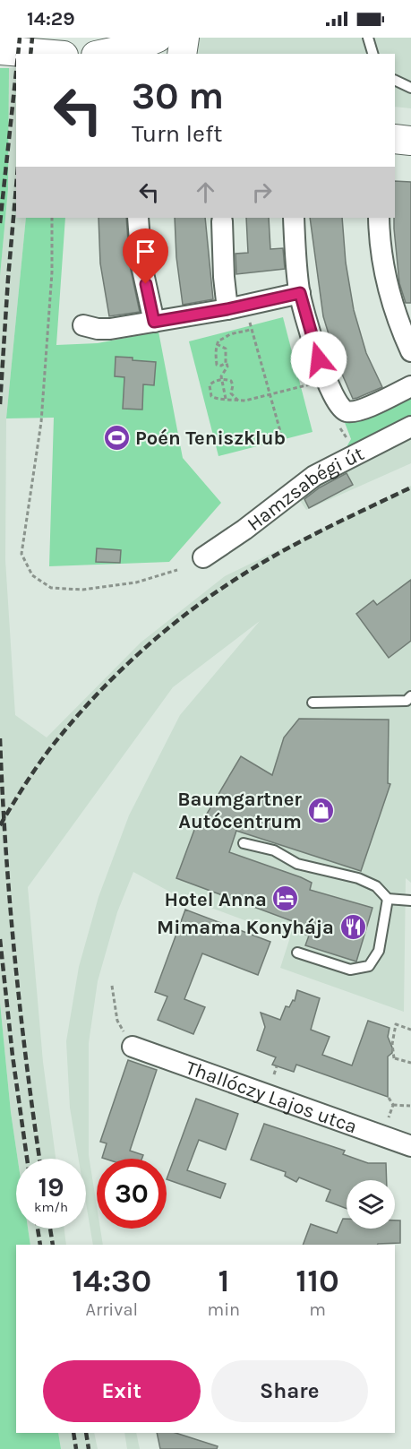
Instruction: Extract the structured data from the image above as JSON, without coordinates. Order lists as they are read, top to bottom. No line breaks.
{"streets":{"street":["Hamzsabégi út","Thallóczy Lajos utca"]},"places":{"sports":["Poén Teniszklub"],"shop":["Baumgartner Autócentrum"],"hotel":["Hotel Anna"],"restaurant":["Mimama Konyhája"]},"page":{"status":"14:29","turn":["30 m","Turn left"],"speed":"19 km/h","limit":"30","eta":["14:30","Arrival","1","min","110","m"],"buttons":["Exit","Share"]}}
